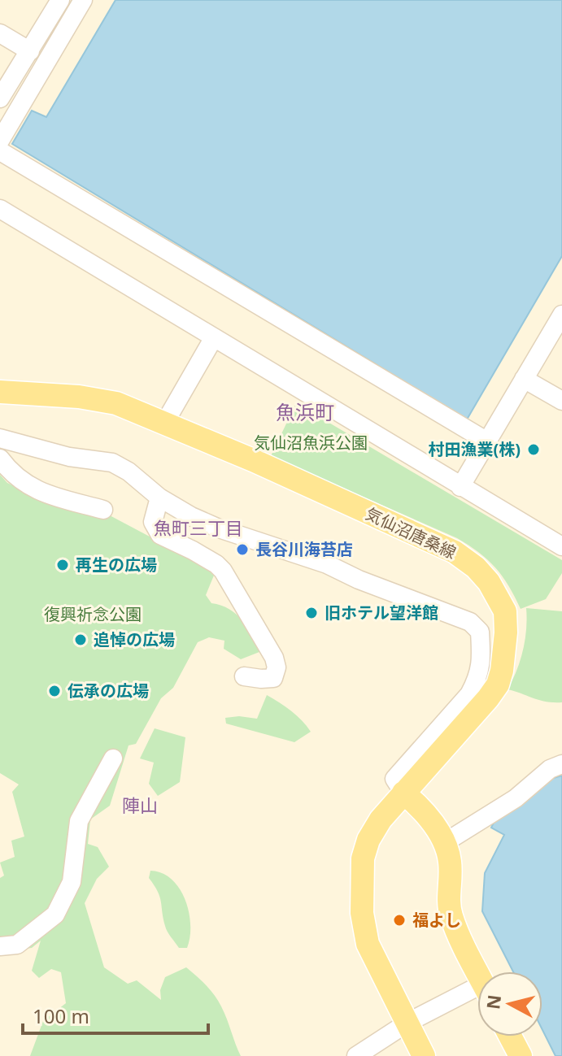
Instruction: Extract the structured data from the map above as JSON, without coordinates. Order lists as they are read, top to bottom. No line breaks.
{"streets":{"main road":["気仙沼唐桑線"]},"districts":["魚浜町","魚町三丁目","陣山"],"parks":["気仙沼魚浜公園","復興祈念公園"],"places":["村田漁業(株)","長谷川海苔店","再生の広場","旧ホテル望洋館","追悼の広場","伝承の広場","福よし"],"scale_bar":"100 m","north":"left"}
